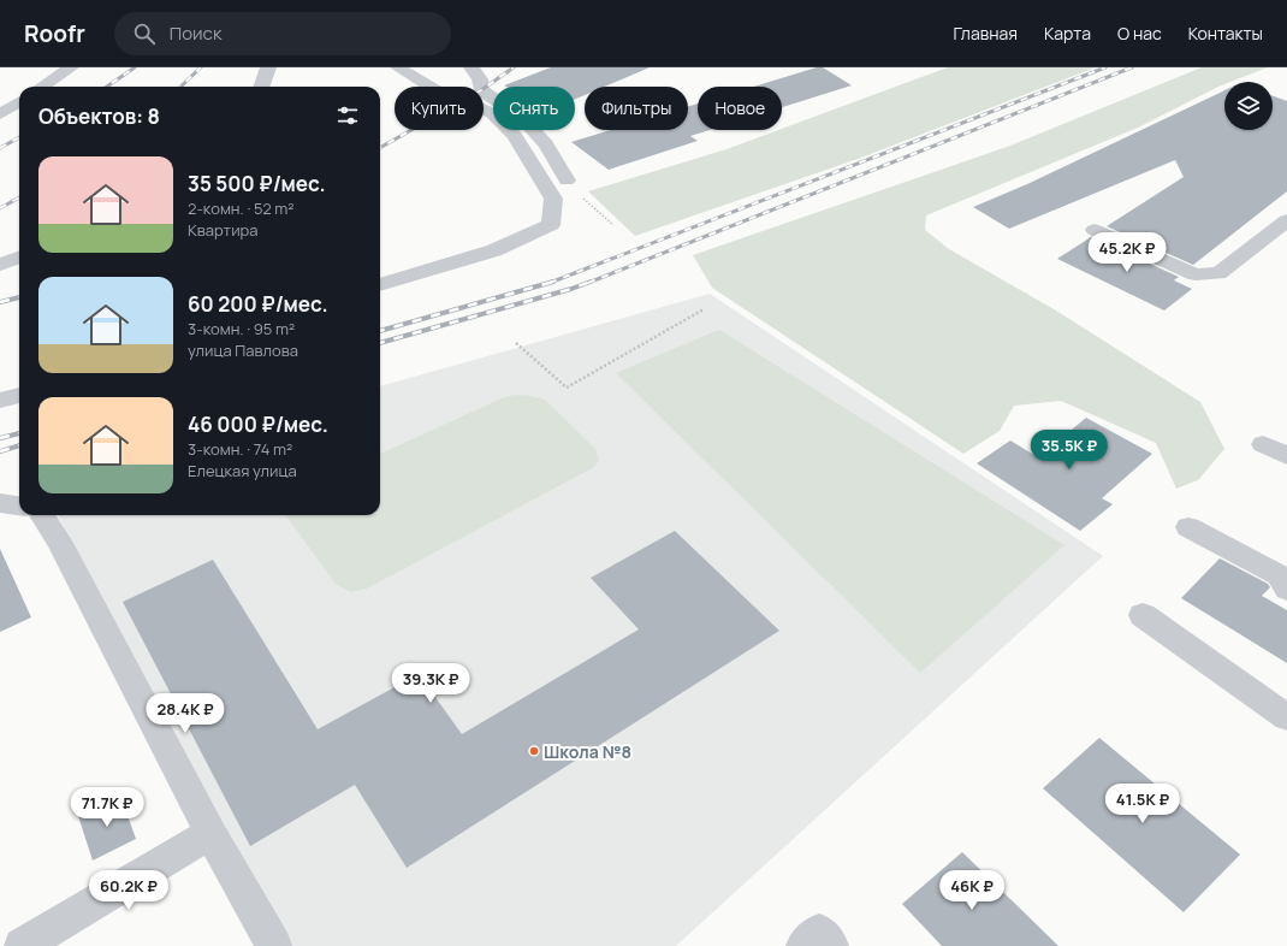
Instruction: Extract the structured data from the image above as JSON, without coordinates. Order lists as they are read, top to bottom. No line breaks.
{"places":["Школа №8"],"page":{"header":"Roofr","search":"Поиск","nav":["Главная","Карта","О нас","Контакты"],"chip":["Купить","Снять","Фильтры","Новое"],"heading":"Объектов: 8","list":[{"name":"35 500 ₽/мес.","note":"2-комн. · 52 m² · Квартира"},{"name":"60 200 ₽/мес.","note":"3-комн. · 95 m² · улица Павлова"},{"name":"46 000 ₽/мес.","note":"3-комн. · 74 m² · Елецкая улица"}],"price":["45.2K ₽","35.5K ₽","39.3K ₽","28.4K ₽","41.5K ₽","71.7K ₽","60.2K ₽","46K ₽"]}}
